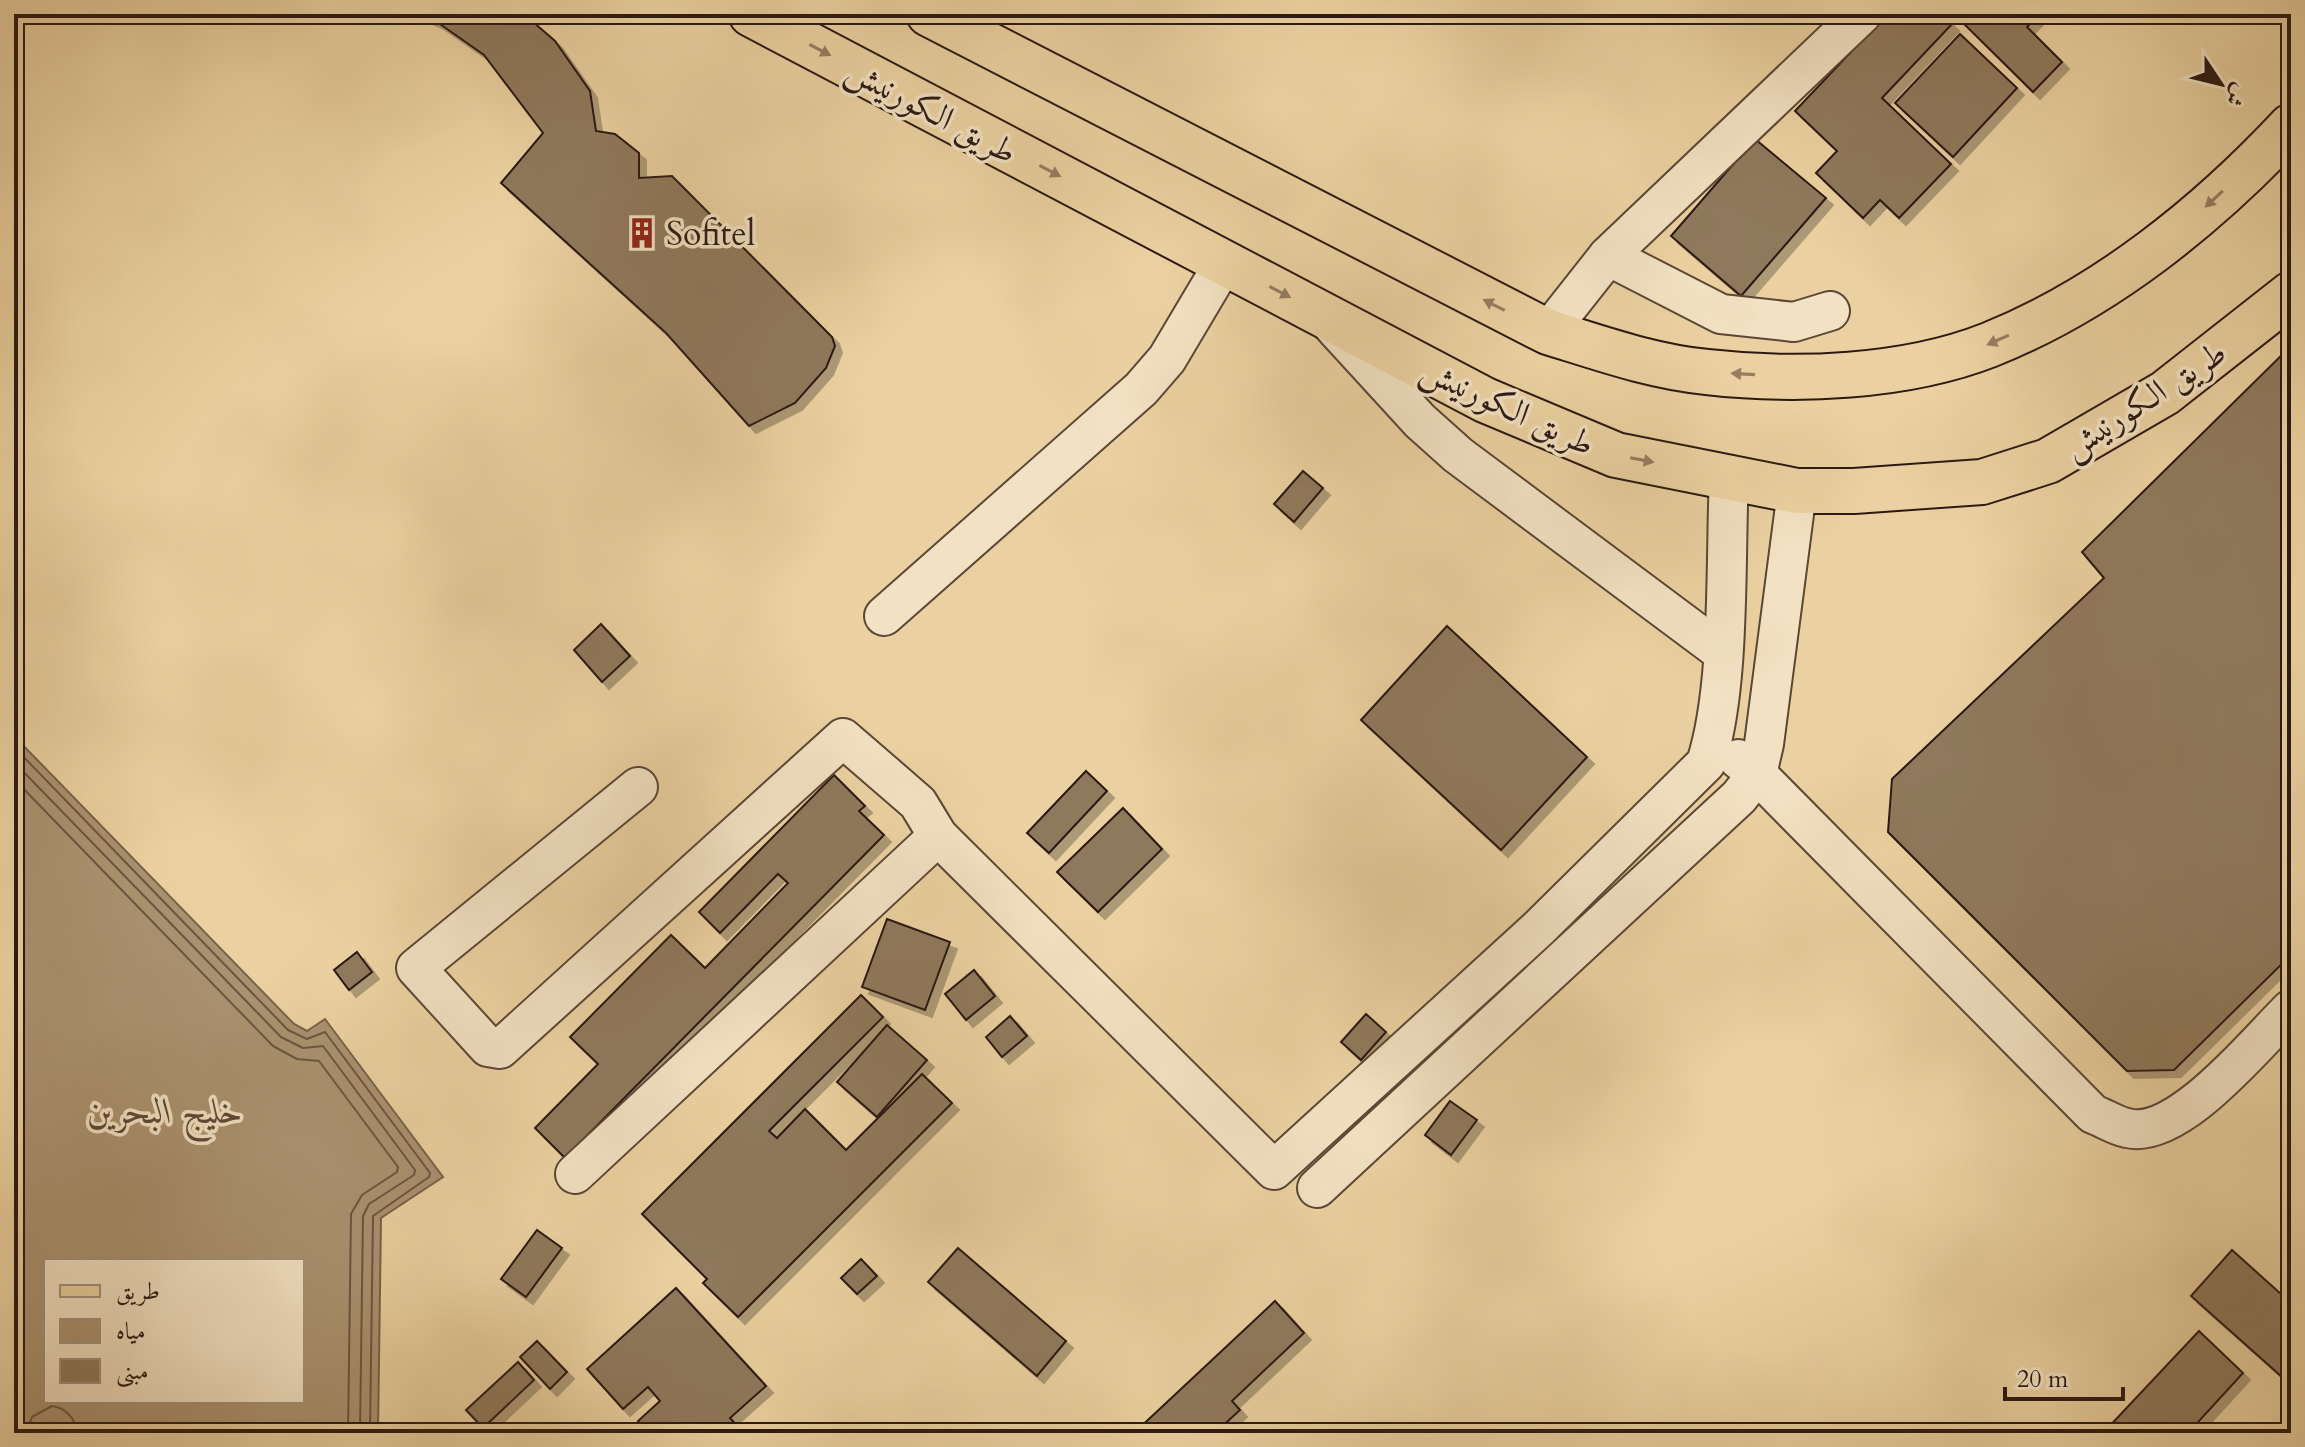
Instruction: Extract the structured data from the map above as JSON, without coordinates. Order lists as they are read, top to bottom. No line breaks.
{"streets":{"main road":["طريق الكورنيش"]},"water":["خليج البحرين"],"places":{"building":["Sofitel"]},"legend":["طريق","مياه","مبنى"],"scale_bar":"20 m","north":"bottom right"}
